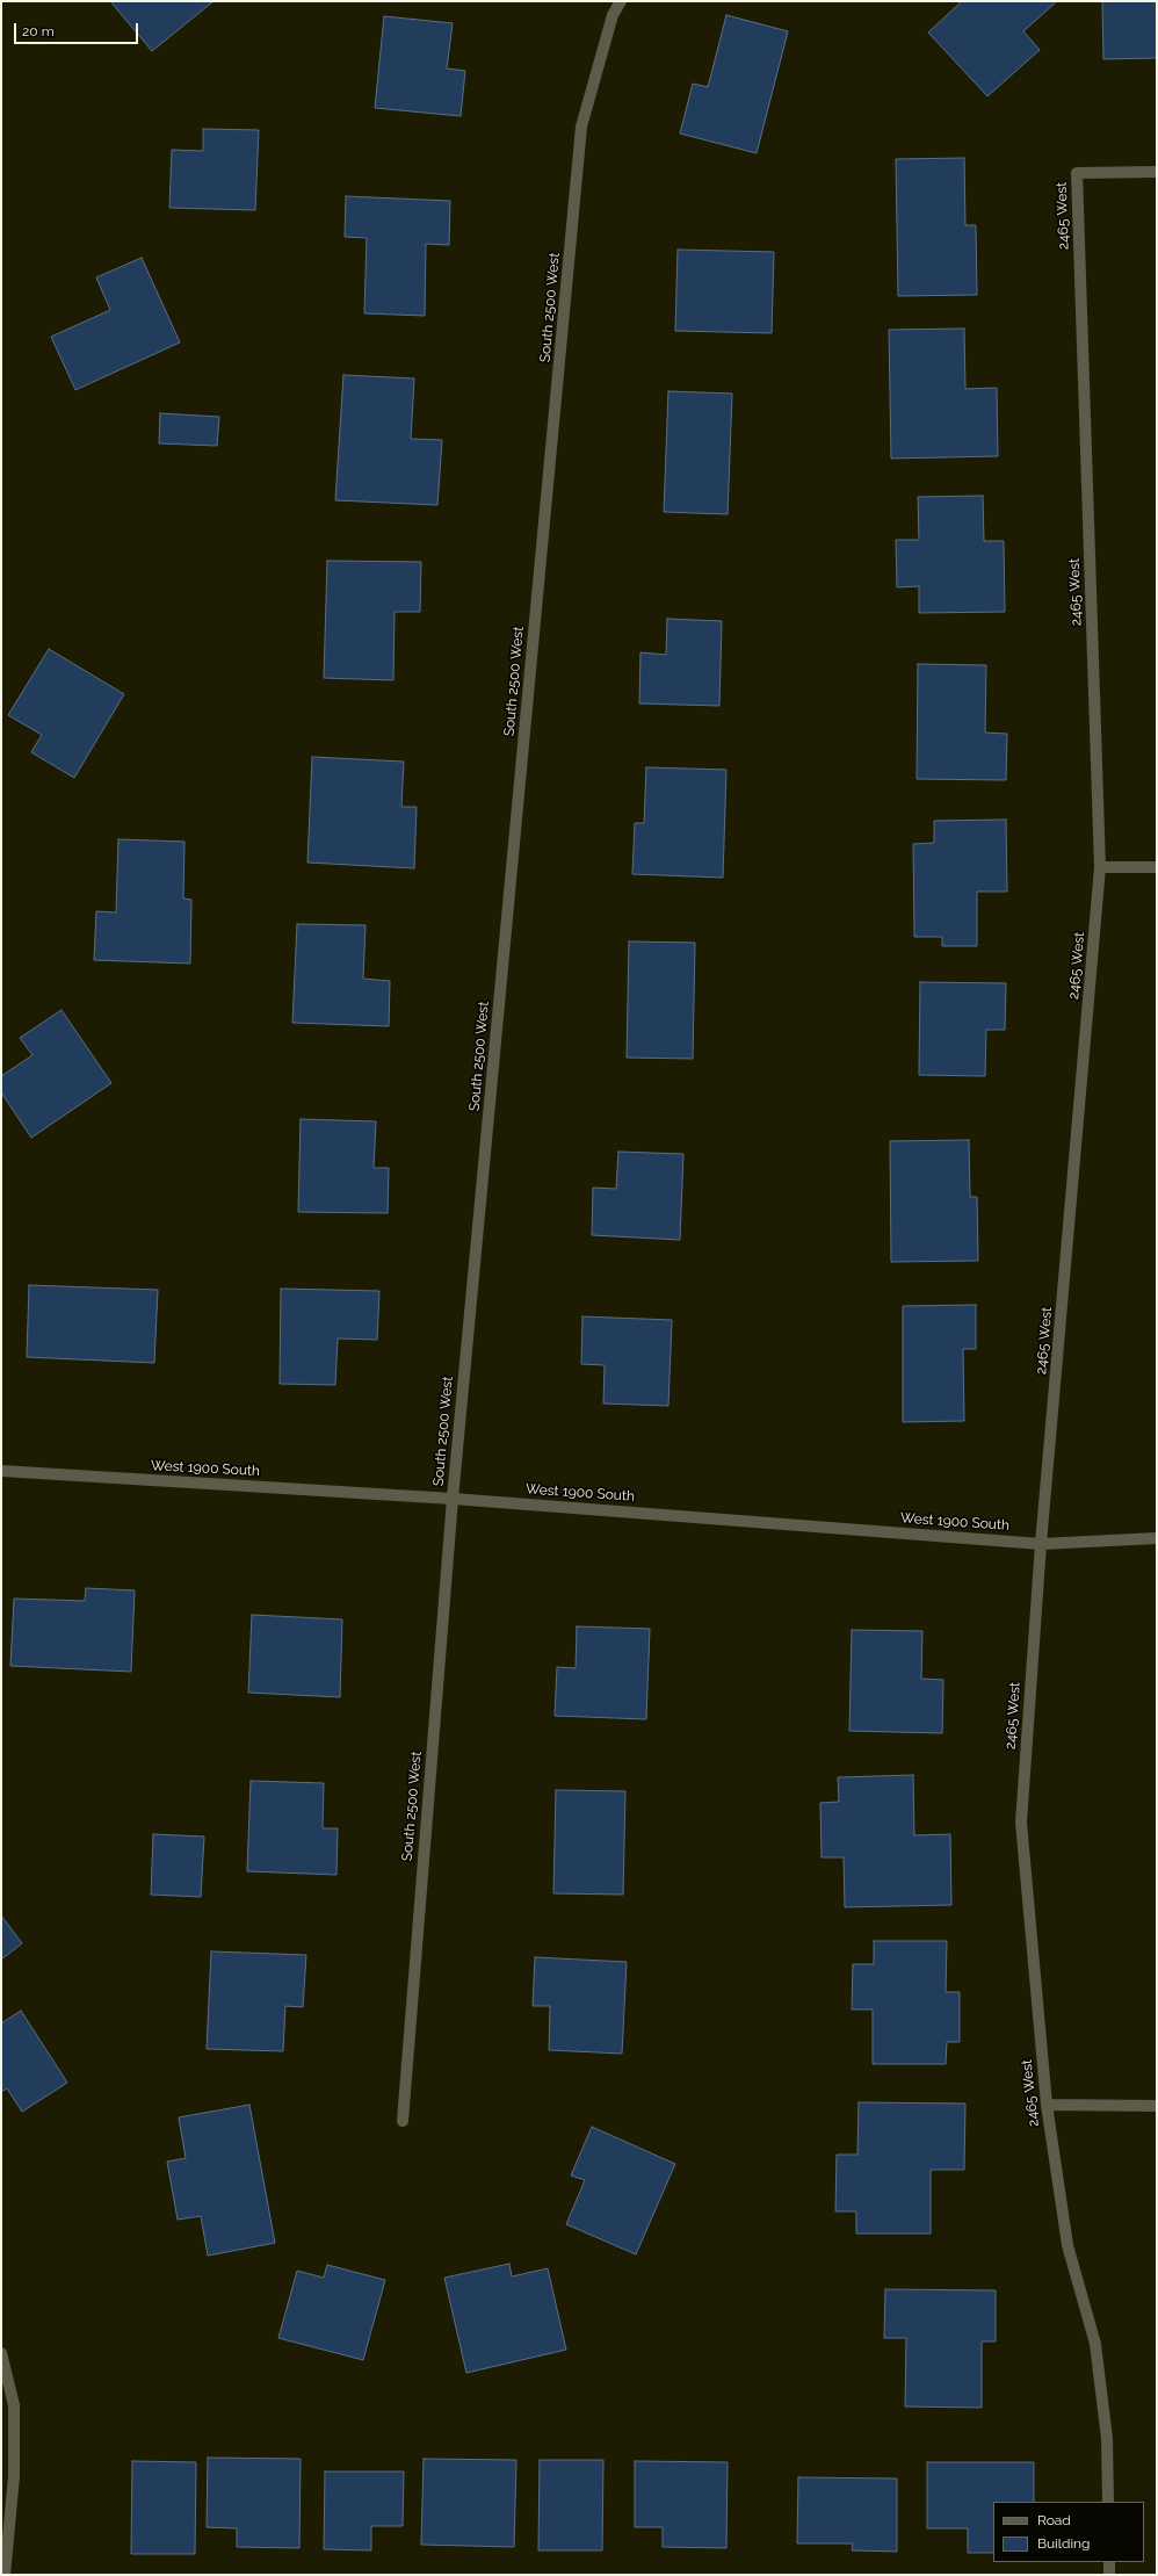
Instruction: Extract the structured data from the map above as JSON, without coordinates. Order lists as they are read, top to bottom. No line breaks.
{"streets":{"street":["2465 West","South 2500 West","West 1900 South"]},"crossings":[["2465 West","West 1900 South"],["South 2500 West","West 1900 South"]],"legend":["Road","Building"],"scale_bar":"20 m"}
